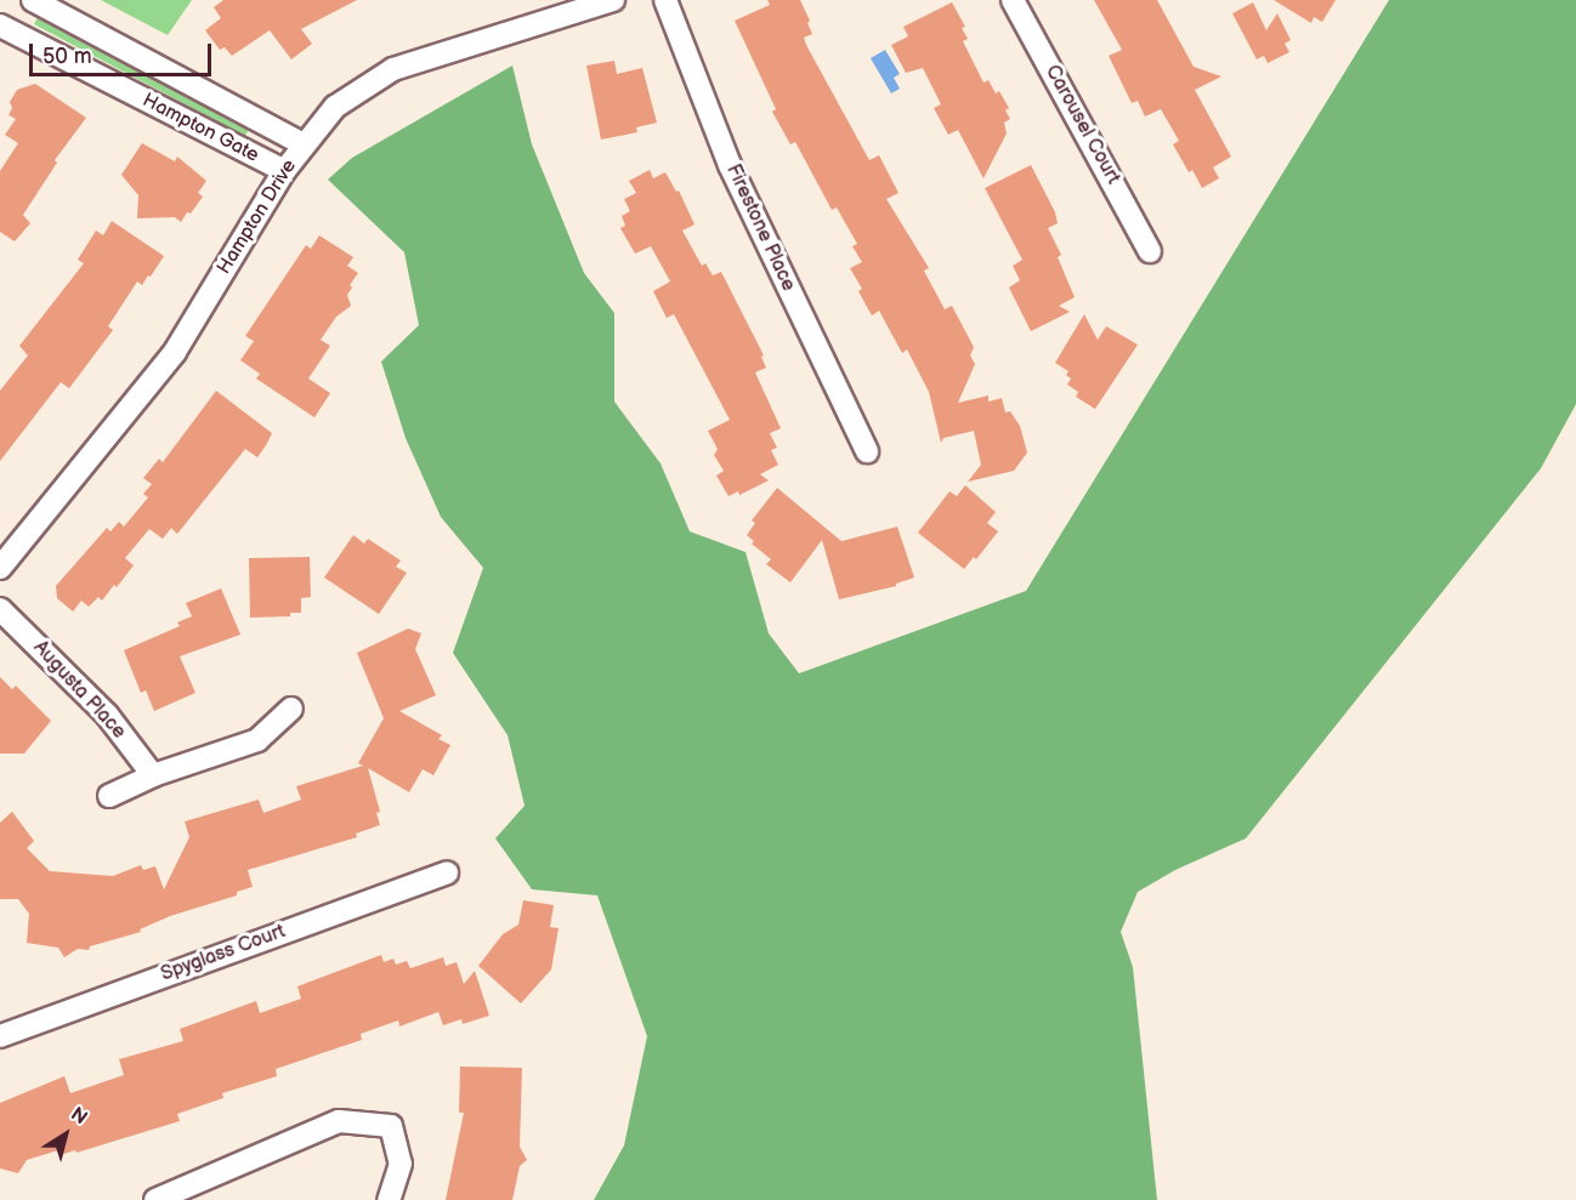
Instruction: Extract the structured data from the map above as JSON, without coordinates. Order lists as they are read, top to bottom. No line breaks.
{"streets":{"street":["Carousel Court","Hampton Gate","Hampton Drive","Firestone Place","Augusta Place","Spyglass Court"]},"crossings":[["Hampton Gate","Hampton Drive"]],"scale_bar":"50 m","north":"top right"}
